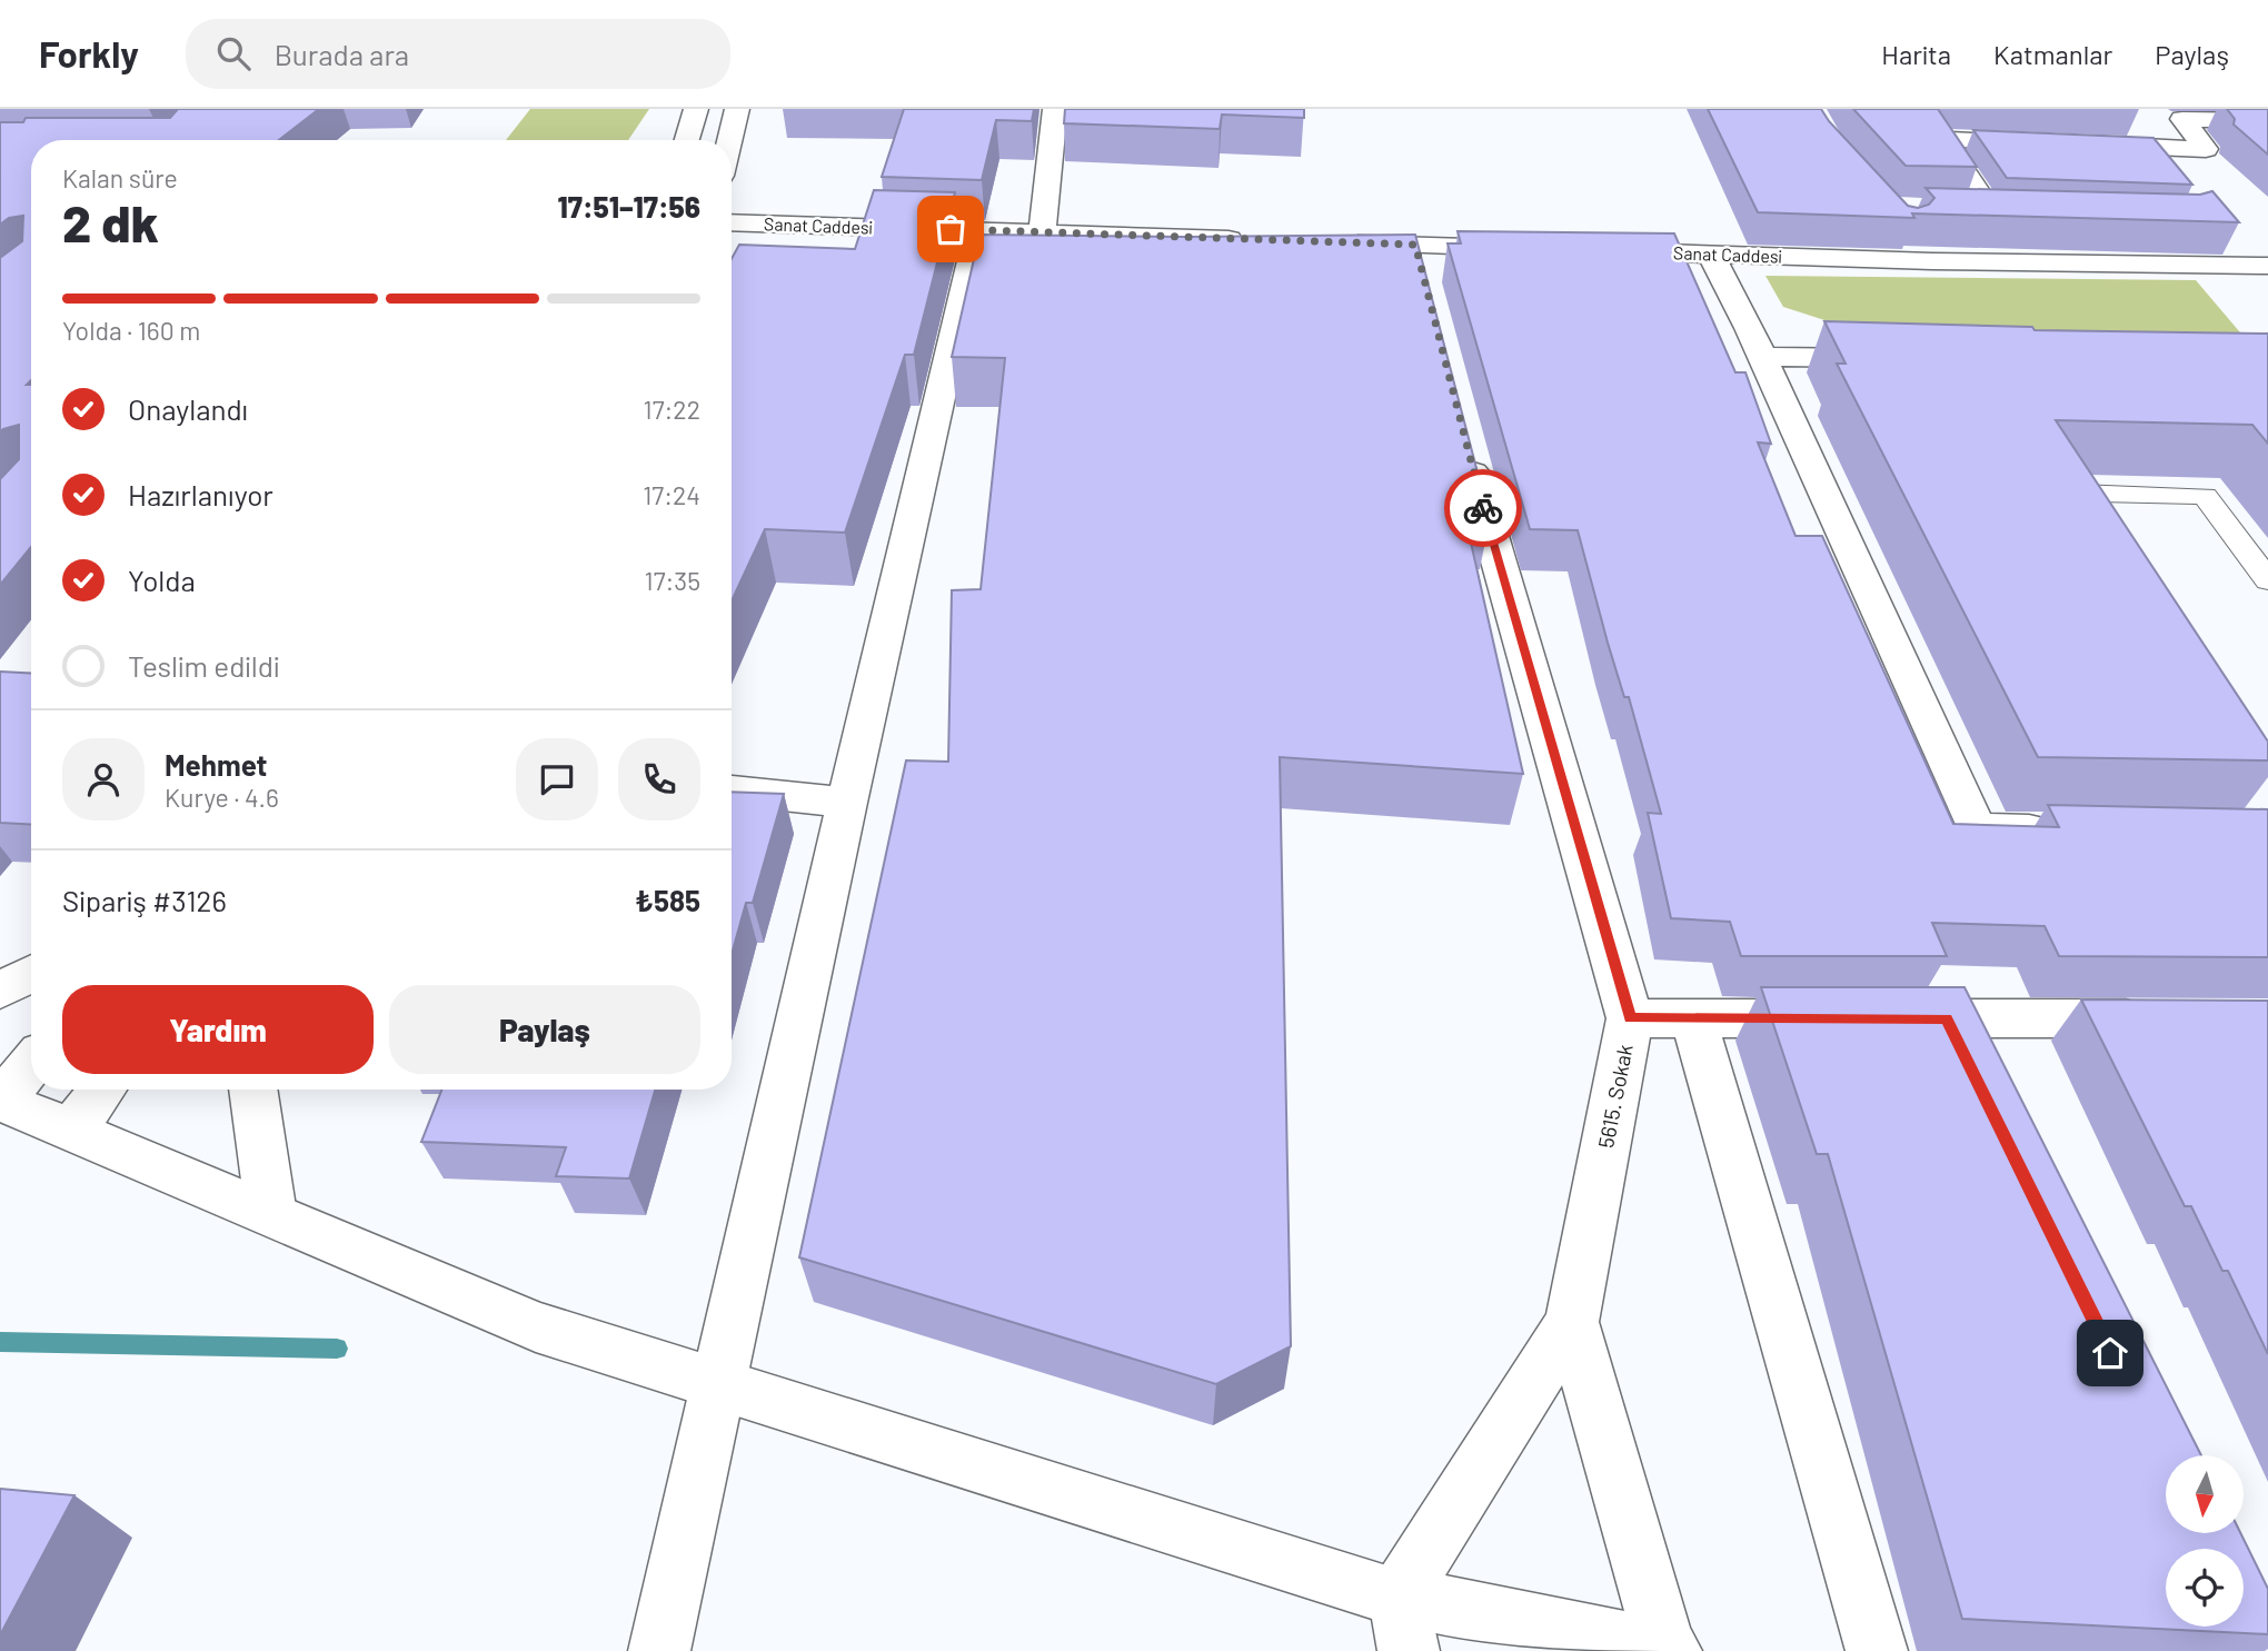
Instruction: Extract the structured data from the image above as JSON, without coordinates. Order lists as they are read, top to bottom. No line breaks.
{"streets":{"street":["Sanat Caddesi","5615. Sokak"]},"north":"bottom","page":{"header":"Forkly","search":"Burada ara","nav":["Harita","Katmanlar","Paylaş"],"heading":["2 dk","Kalan süre","17:51–17:56"],"panel":["Mehmet","Kurye · 4.6","Sipariş #3126","₺585"],"bar":"Yolda · 160 m","list":[["Onaylandı","17:22"],["Hazırlanıyor","17:24"],["Yolda","17:35"],"Teslim edildi"],"buttons":["Yardım","Paylaş"]}}
